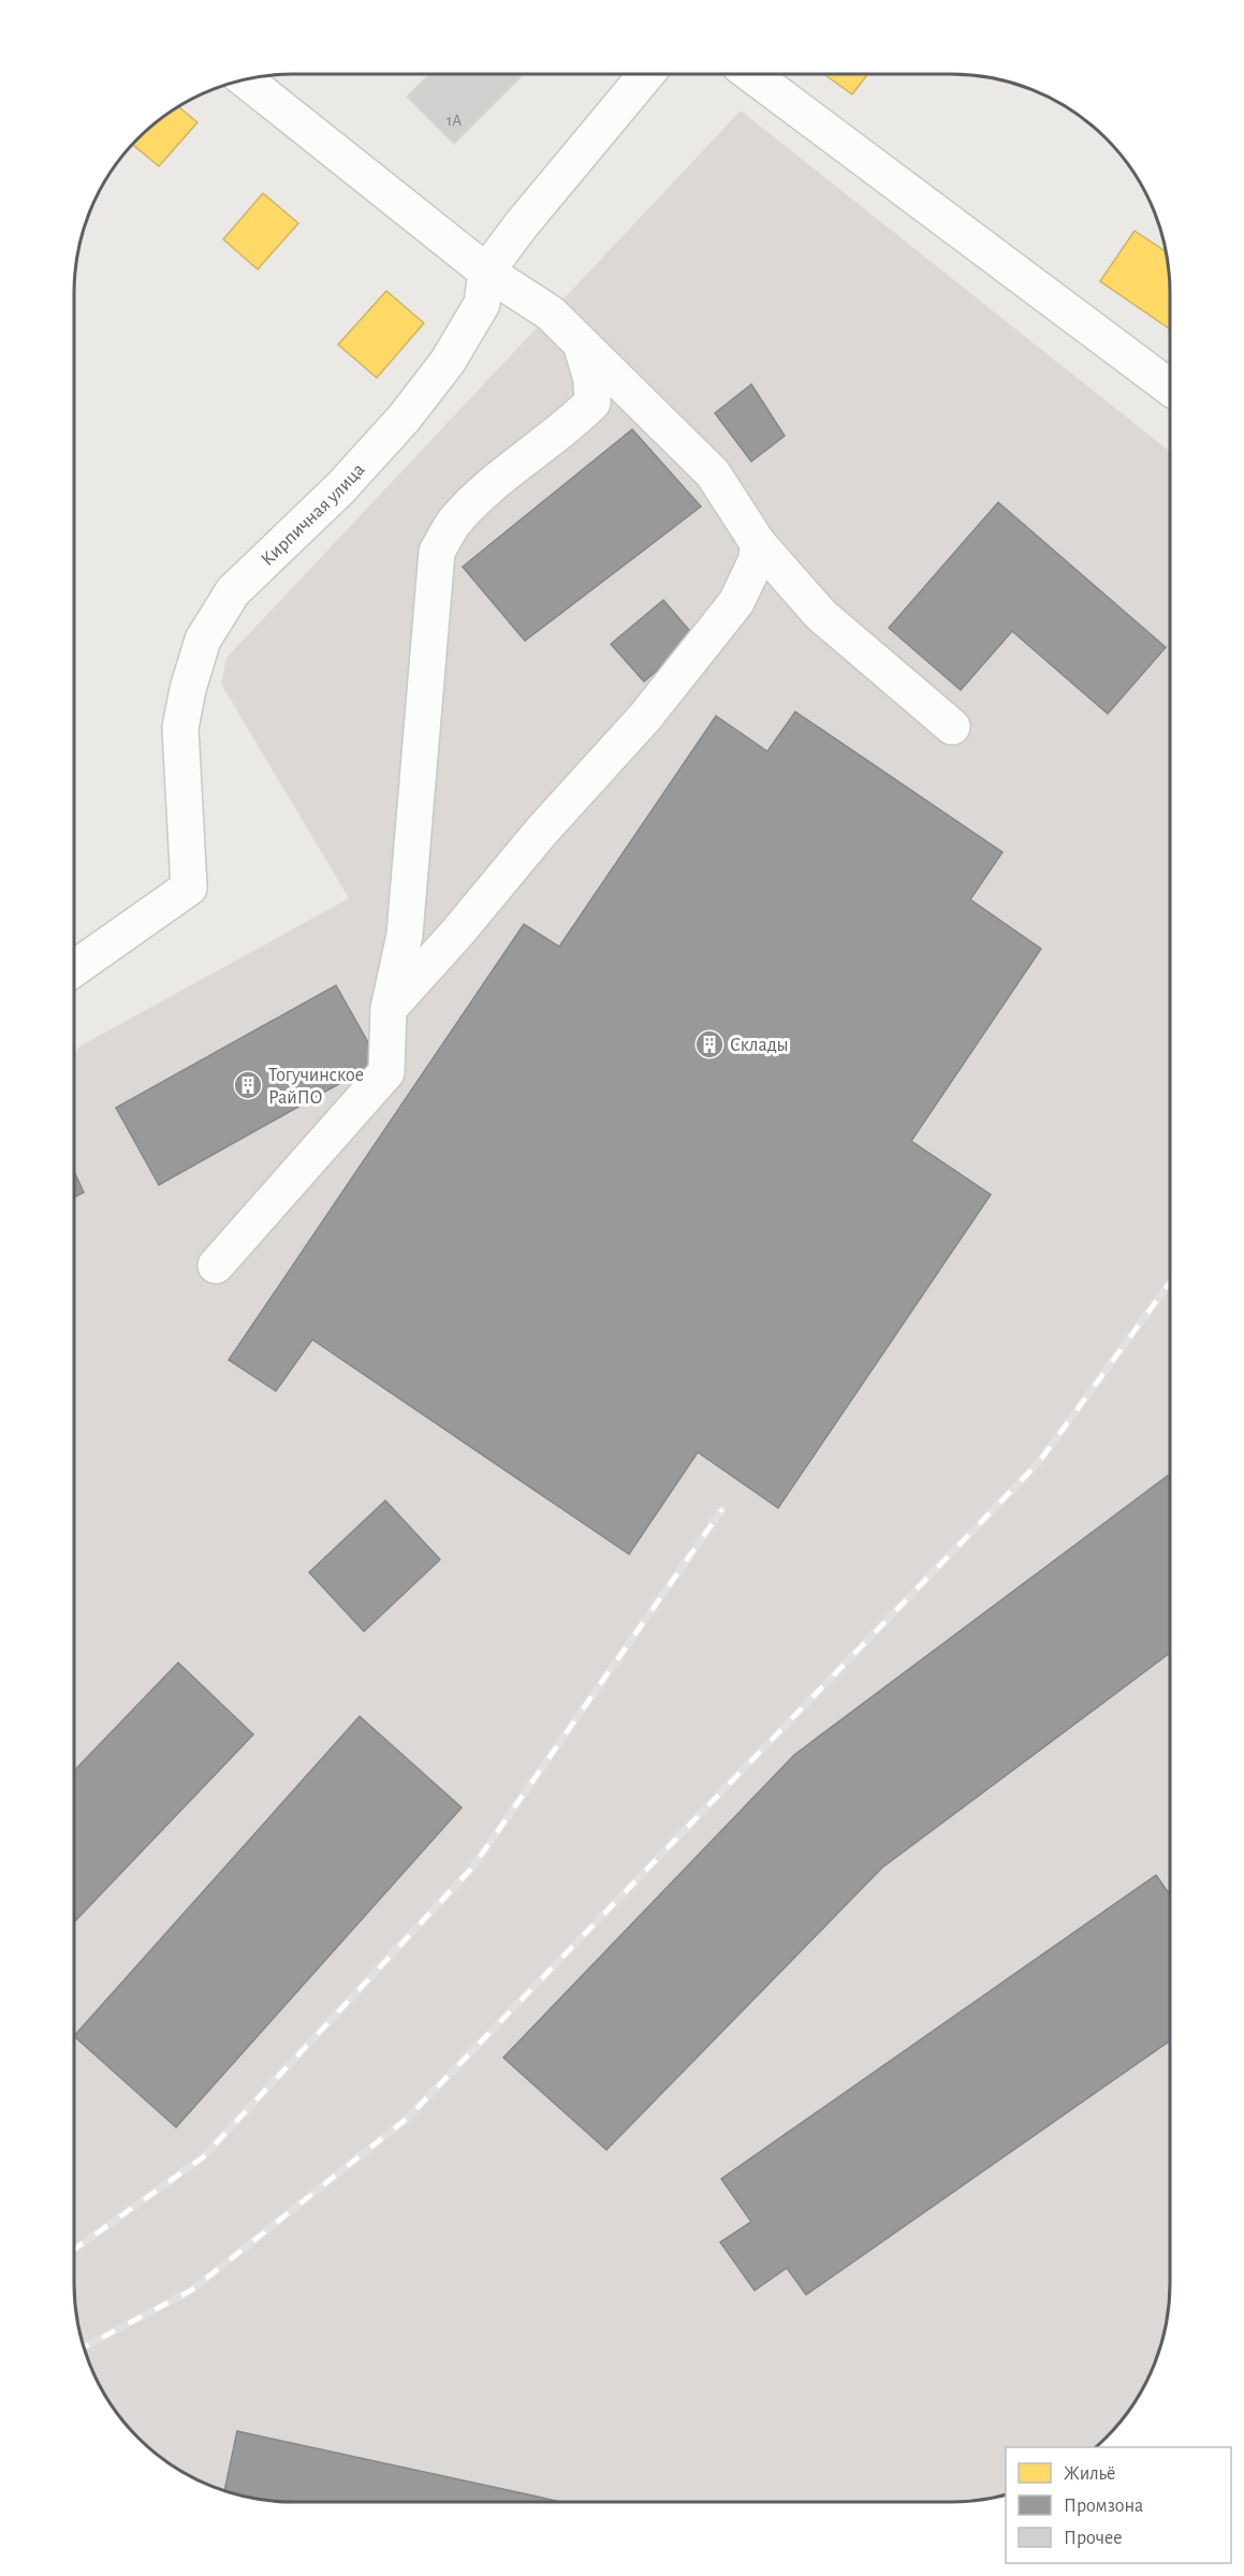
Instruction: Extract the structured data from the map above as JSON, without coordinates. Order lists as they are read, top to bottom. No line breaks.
{"streets":{"street":["Кирпичная улица"]},"places":{"building":["Склады","Тогучинское РайПО"]},"house_numbers":["1А"],"legend":["Жильё","Промзона","Прочее"]}
